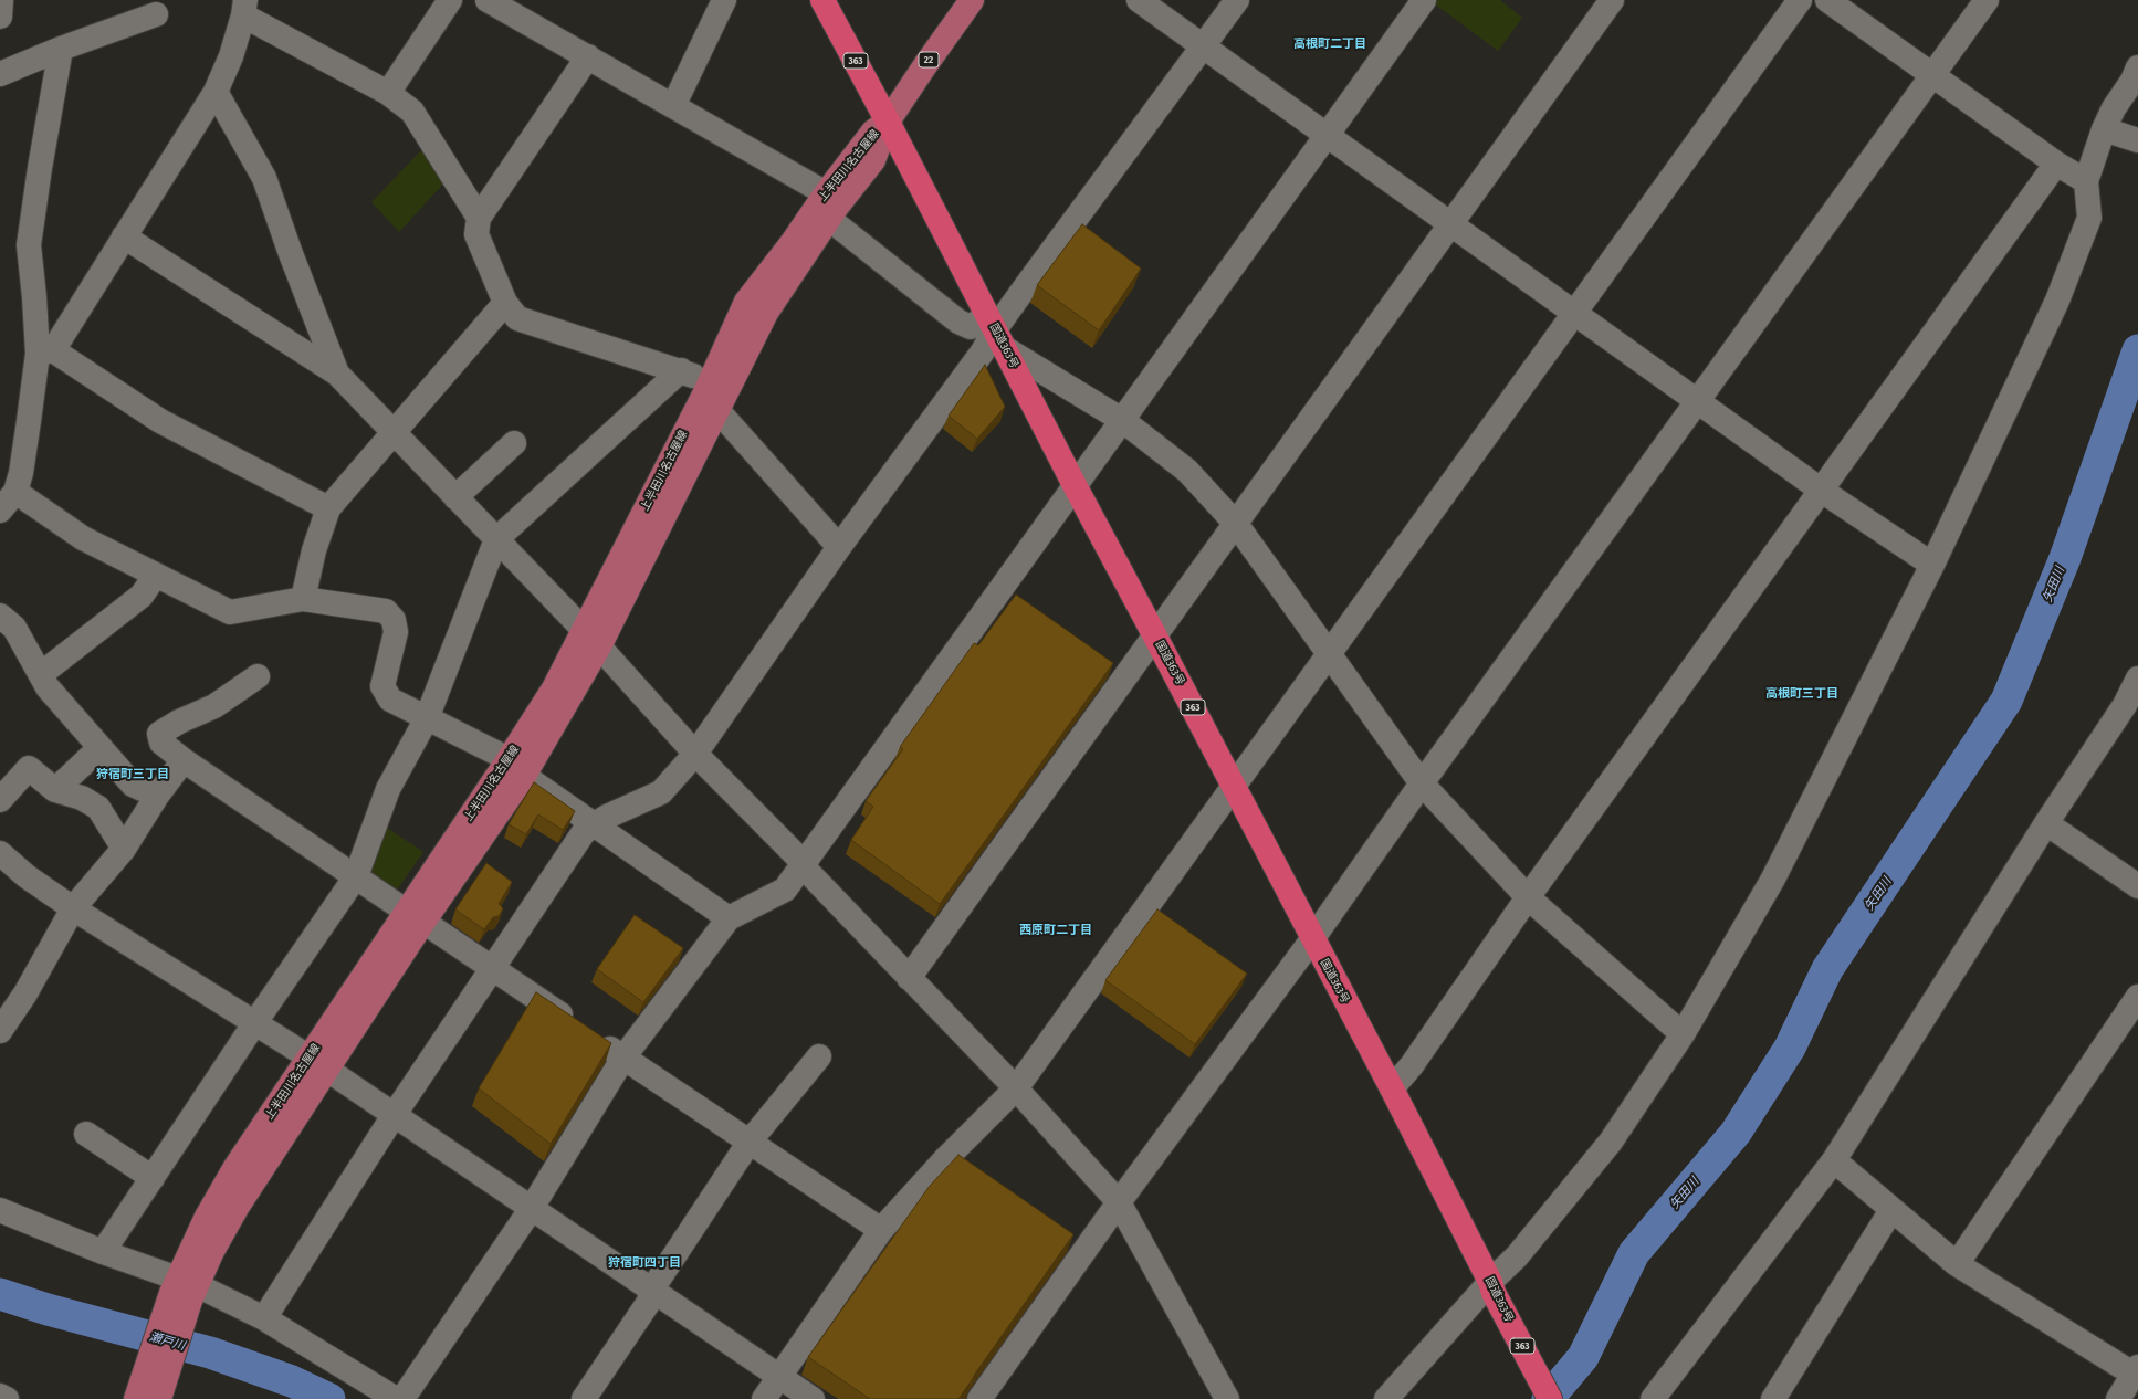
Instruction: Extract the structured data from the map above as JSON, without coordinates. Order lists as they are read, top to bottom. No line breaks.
{"streets":{"highway":["363","国道363号"],"main road":["22","上半田川名古屋線"]},"crossings":[["22","上半田川名古屋線"],["22","国道363号"],["上半田川名古屋線","国道363号"]],"districts":["高根町二丁目","高根町三丁目","狩宿町三丁目","西原町二丁目","狩宿町四丁目"],"water":["矢田川","瀬戸川"]}
